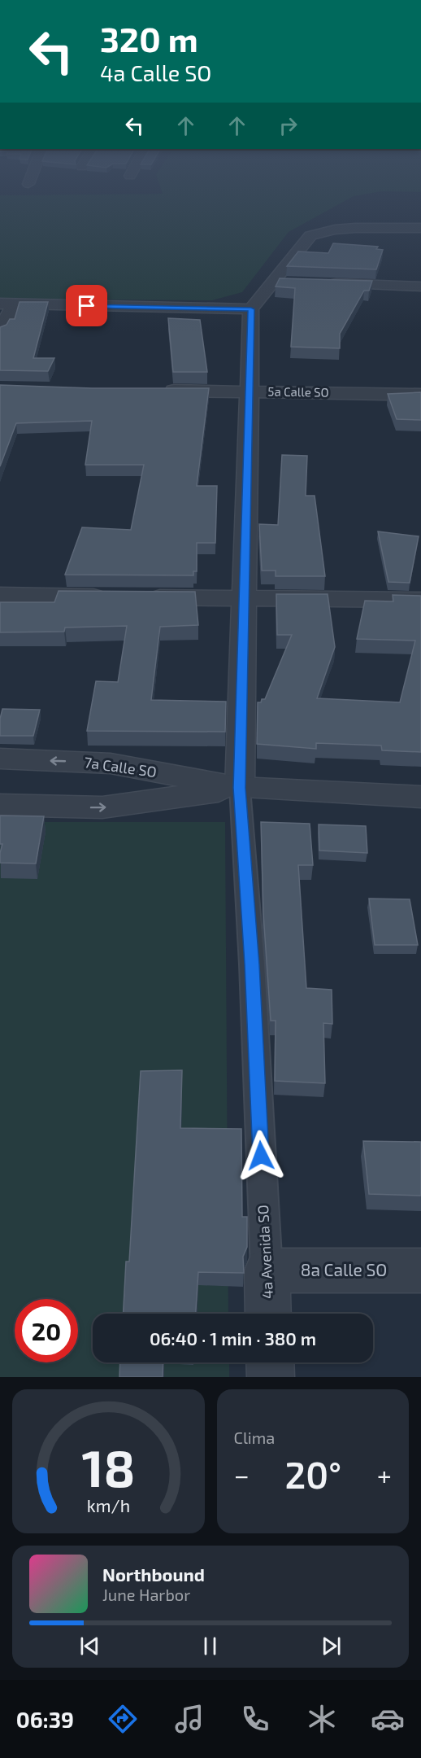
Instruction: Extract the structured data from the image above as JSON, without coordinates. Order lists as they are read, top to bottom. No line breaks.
{"streets":{"street":["5a Calle SO","7a Calle SO","4a Avenida SO","8a Calle SO"]},"crossings":[["5a Calle SO","4a Avenida SO"],["7a Calle SO","4a Avenida SO"],["4a Avenida SO","8a Calle SO"]],"page":{"turn":["320 m","4a Calle SO"],"limit":"20","trip":"06:40 · 1 min · 380 m","tile":"Clima","heat":["−","20°","+"],"song":["Northbound","June Harbor"],"tabs":"06:39","gauge":["18","km/h"]}}
